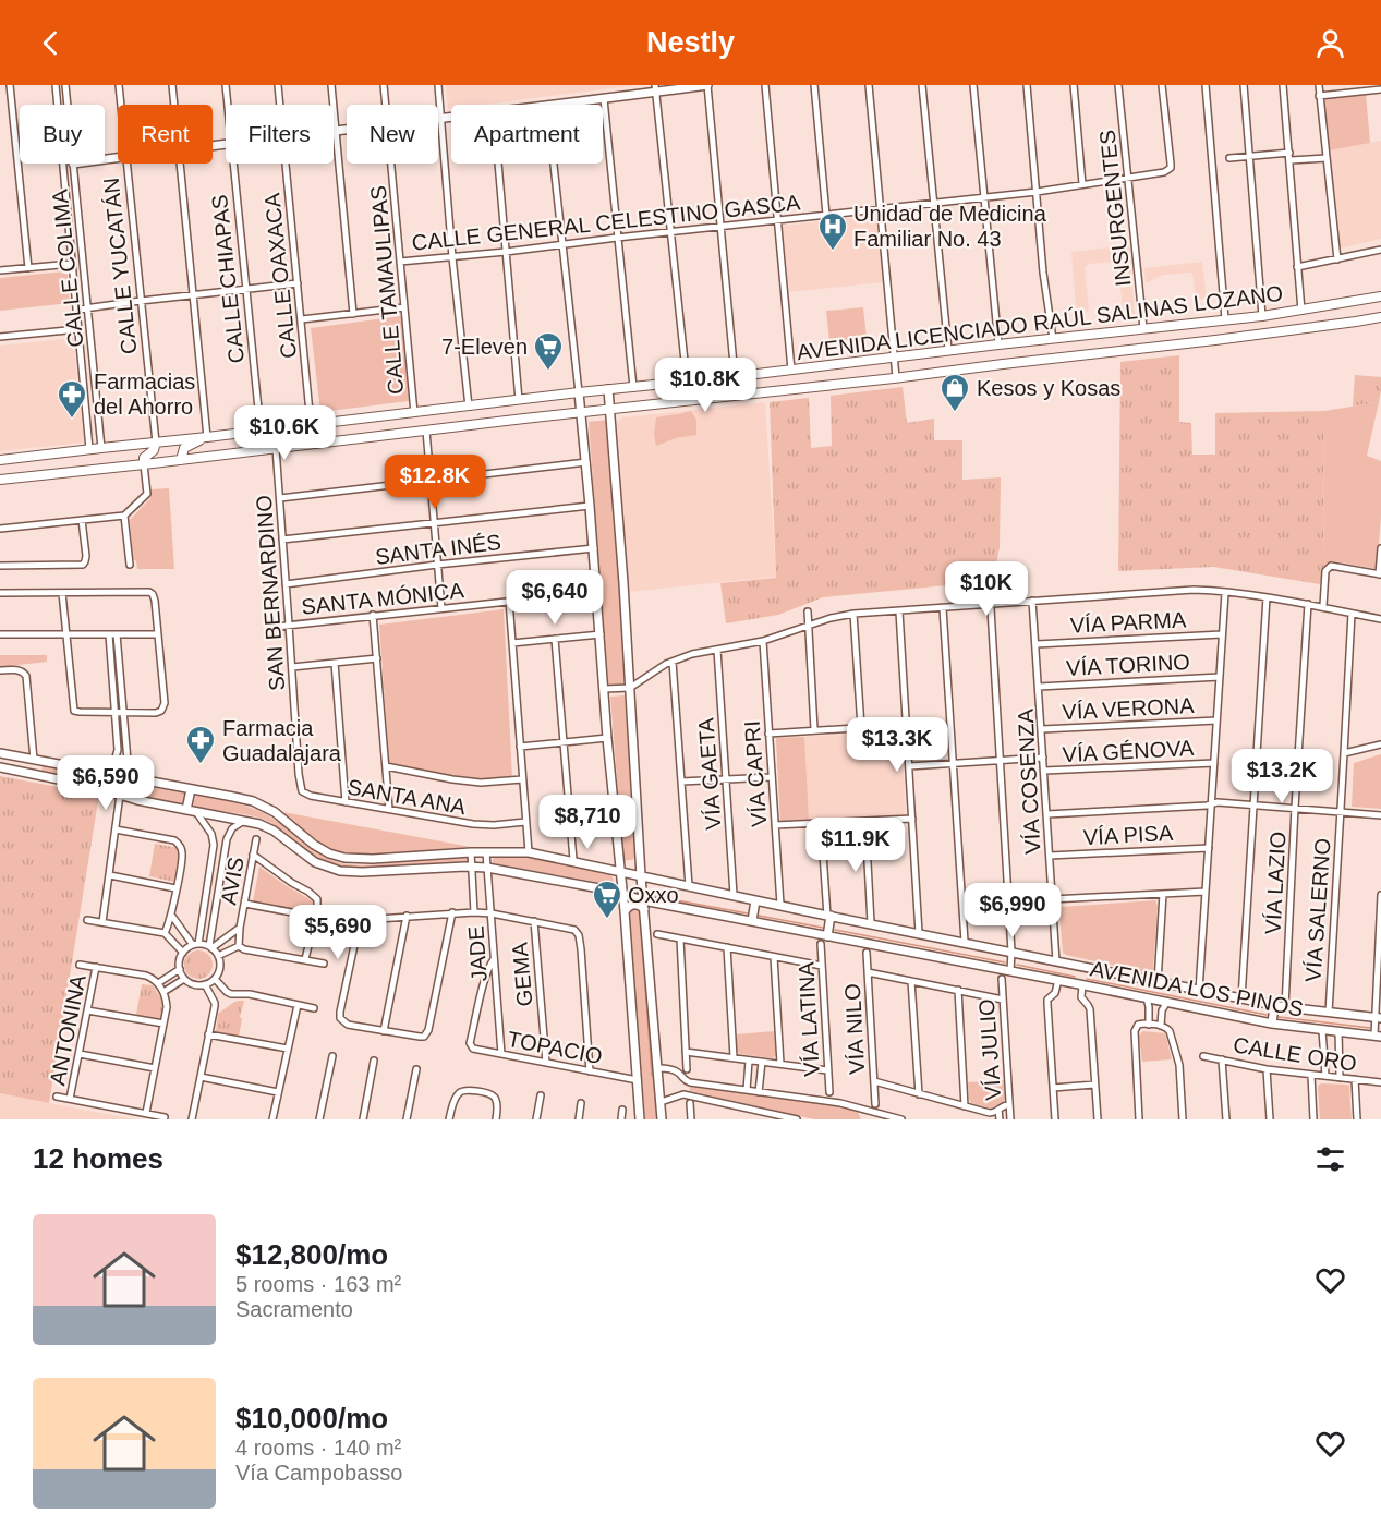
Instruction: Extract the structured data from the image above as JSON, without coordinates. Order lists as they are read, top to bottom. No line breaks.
{"streets":{"main road":["AVENIDA LICENCIADO RAÚL SALINAS LOZANO"],"street":["INSURGENTES","CALLE GENERAL CELESTINO GASCA","CALLE YUCATÁN","CALLE COLIMA","CALLE OAXACA","CALLE CHIAPAS","CALLE TAMAULIPAS","SANTA INÉS","SAN BERNARDINO","SANTA MÓNICA","VÍA PARMA","VÍA TORINO","VÍA VERONA","VÍA GÉNOVA","VÍA GAETA","VÍA CAPRI","VÍA COSENZA","SANTA ANA","VÍA PISA","AVIS","VÍA LAZIO","VÍA SALERNO","JADE","GEMA","AVENIDA LOS PINOS","VÍA LATINA","VÍA NILO","ANTONINA","TOPACIO","VÍA JULIO","CALLE ORO"]},"crossings":[["INSURGENTES","CALLE GENERAL CELESTINO GASCA"],["INSURGENTES","AVENIDA LICENCIADO RAÚL SALINAS LOZANO"],["CALLE GENERAL CELESTINO GASCA","CALLE TAMAULIPAS"],["CALLE YUCATÁN","AVENIDA LICENCIADO RAÚL SALINAS LOZANO"],["CALLE COLIMA","AVENIDA LICENCIADO RAÚL SALINAS LOZANO"],["CALLE OAXACA","AVENIDA LICENCIADO RAÚL SALINAS LOZANO"],["CALLE CHIAPAS","AVENIDA LICENCIADO RAÚL SALINAS LOZANO"],["CALLE TAMAULIPAS","AVENIDA LICENCIADO RAÚL SALINAS LOZANO"],["AVENIDA LICENCIADO RAÚL SALINAS LOZANO","SAN BERNARDINO"],["SANTA INÉS","SAN BERNARDINO"],["SAN BERNARDINO","SANTA MÓNICA"],["SAN BERNARDINO","SANTA ANA"],["VÍA PARMA","VÍA COSENZA"],["VÍA TORINO","VÍA COSENZA"],["VÍA VERONA","VÍA COSENZA"],["VÍA GÉNOVA","VÍA COSENZA"],["VÍA GAETA","AVENIDA LOS PINOS"],["VÍA CAPRI","AVENIDA LOS PINOS"],["VÍA COSENZA","VÍA PISA"],["VÍA COSENZA","AVENIDA LOS PINOS"],["VÍA LAZIO","AVENIDA LOS PINOS"],["VÍA SALERNO","AVENIDA LOS PINOS"],["JADE","TOPACIO"],["GEMA","TOPACIO"]],"places":{"hospital":["Unidad de Medicina Familiar No. 43"],"supermarket":["7-Eleven","Oxxo"],"shop":["Kesos y Kosas"],"pharmacy":["Farmacias del Ahorro","Farmacia Guadalajara"]},"page":{"header":"Nestly","chip":["Buy","Rent","Filters","New","Apartment"],"price":["$10.8K","$10.6K","$12.8K","$10K","$6,640","$13.3K","$13.2K","$6,590","$8,710","$11.9K","$6,990","$5,690"],"heading":"12 homes","list":[{"name":"$12,800/mo","note":"5 rooms · 163 m² · Sacramento"},{"name":"$10,000/mo","note":"4 rooms · 140 m² · Vía Campobasso"}]}}
